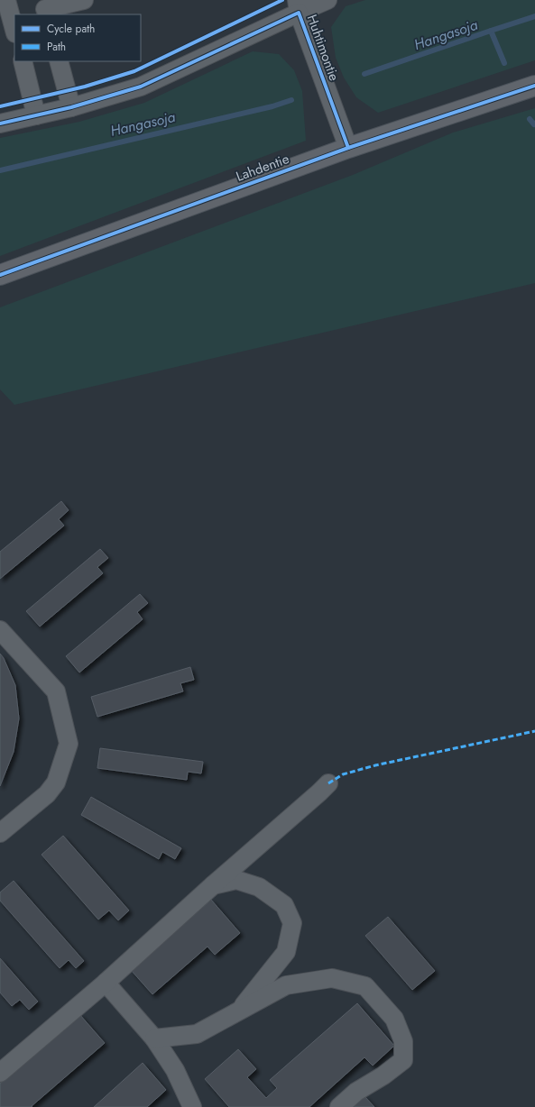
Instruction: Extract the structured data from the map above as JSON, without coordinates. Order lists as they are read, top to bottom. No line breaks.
{"streets":{"main road":["Lahdentie"],"street":["Huhtimontie"]},"crossings":[["Huhtimontie","Lahdentie"]],"water":["Hangasoja"],"legend":["Cycle path","Path"]}
